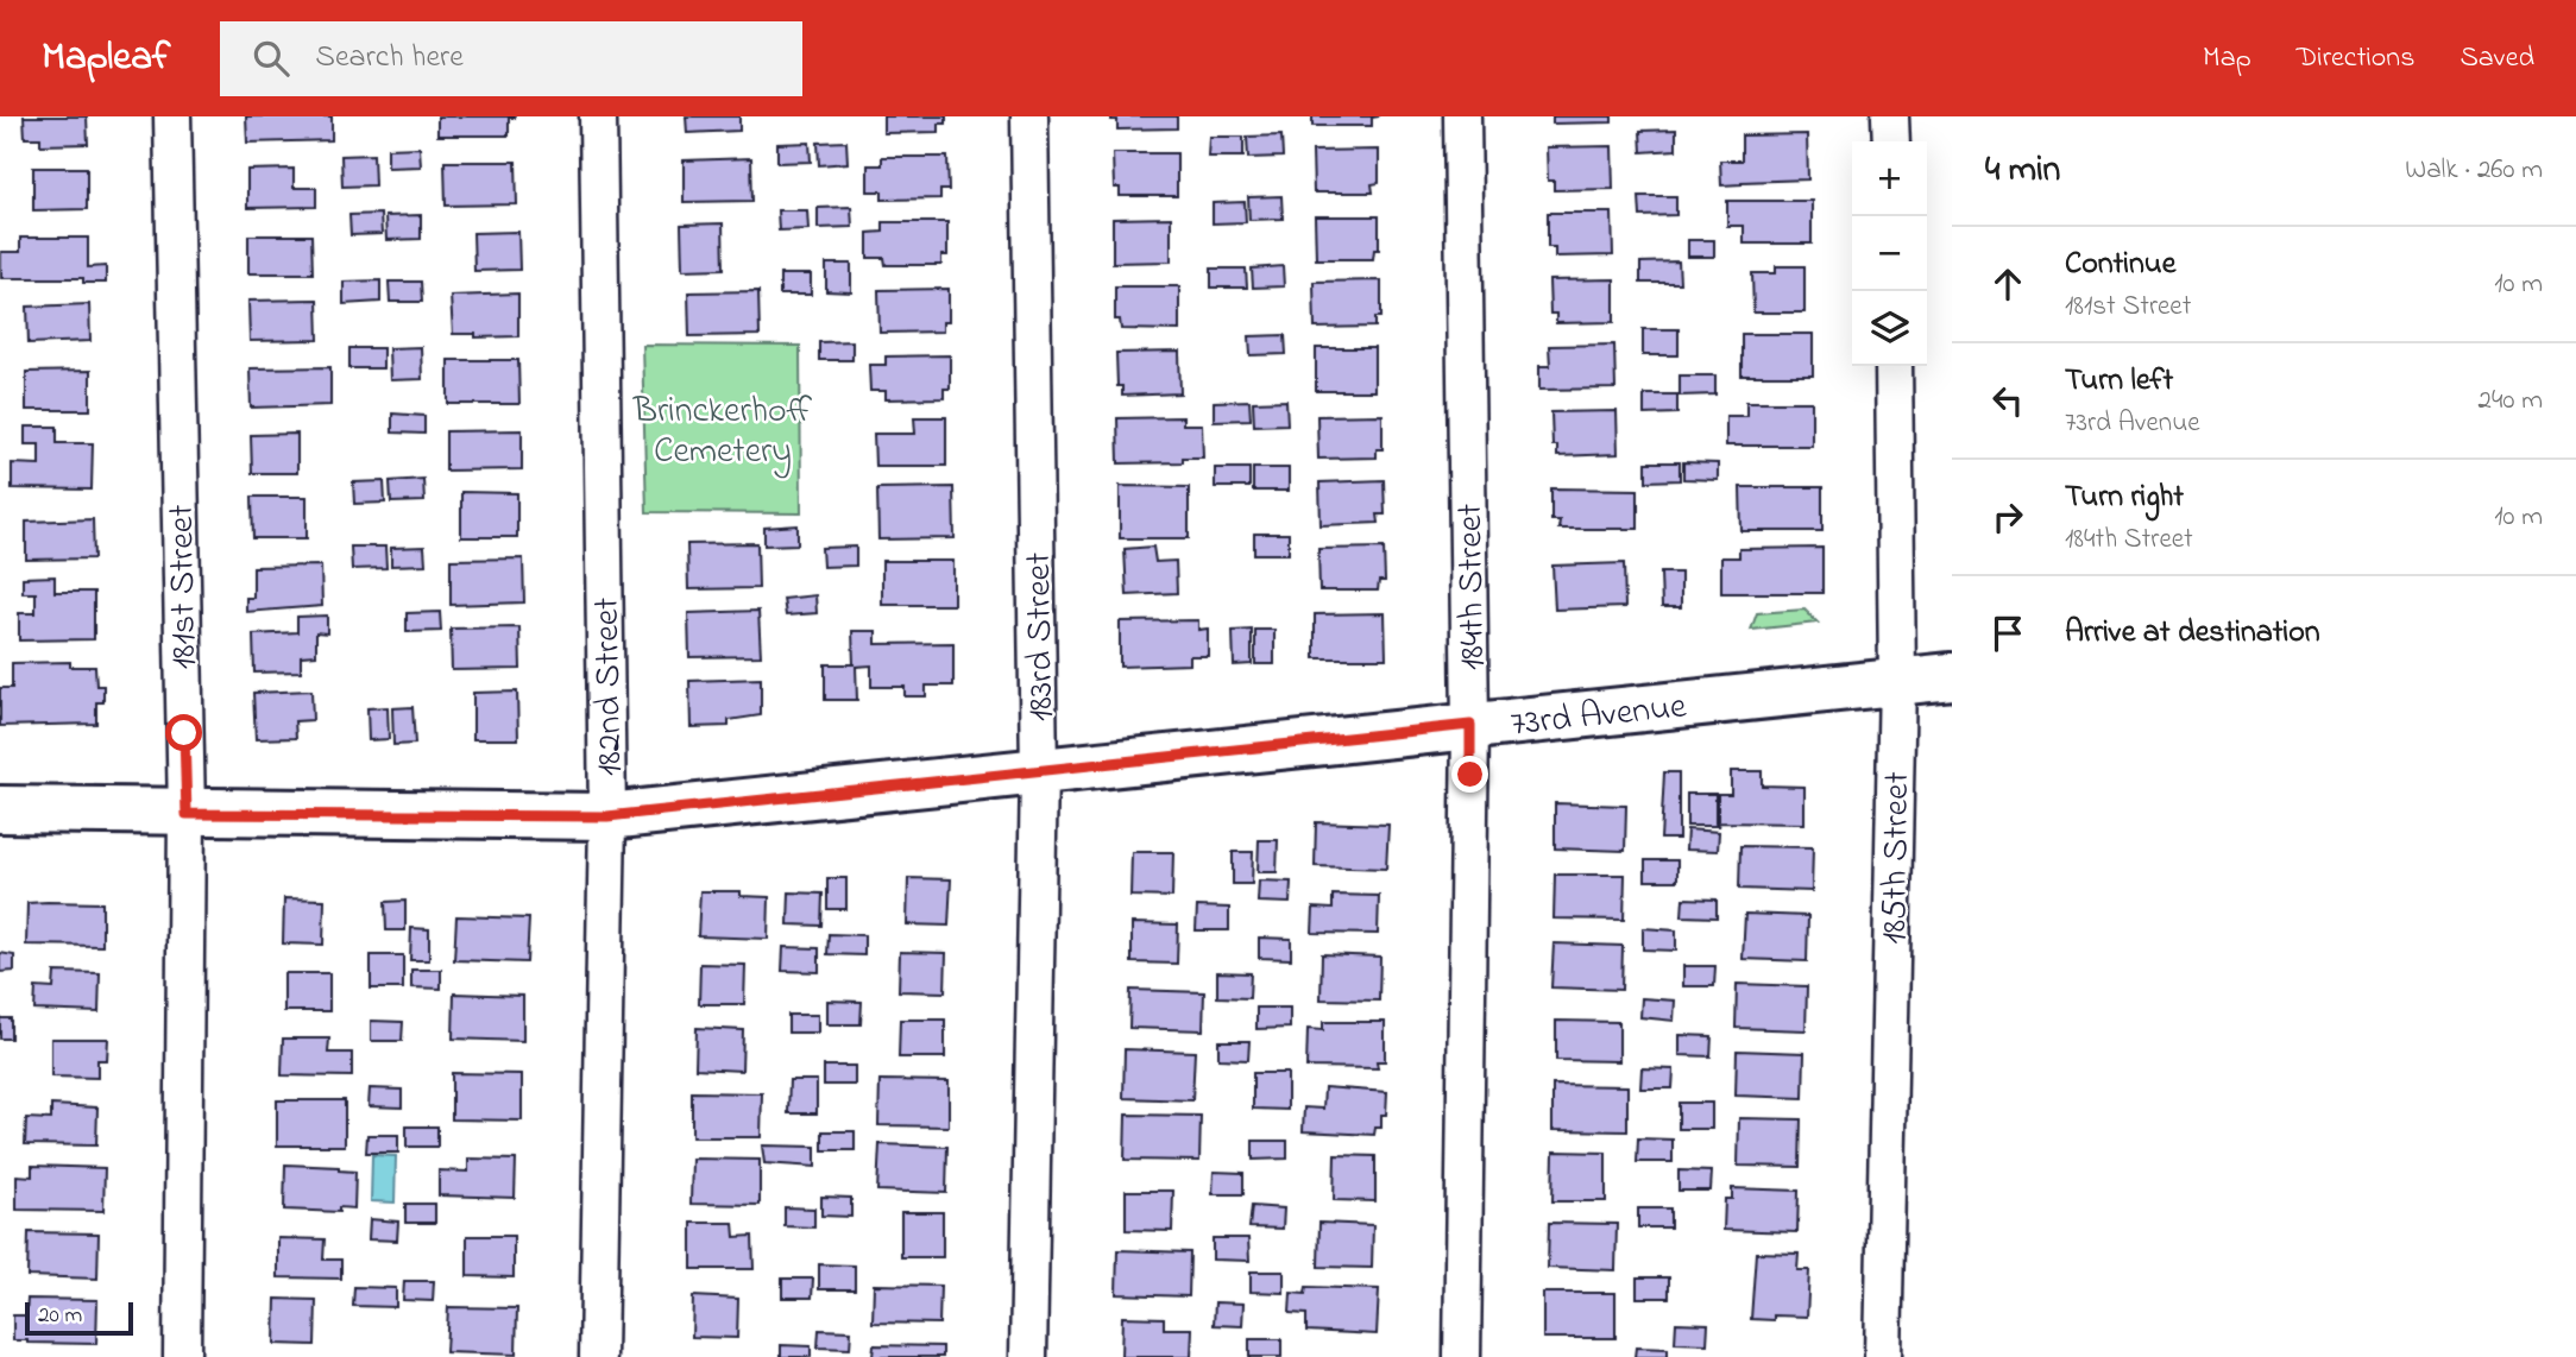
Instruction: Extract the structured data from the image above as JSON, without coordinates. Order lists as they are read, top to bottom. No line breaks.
{"streets":{"street":["181st Street","184th Street","183rd Street","182nd Street","73rd Avenue","185th Street"]},"crossings":[["181st Street","73rd Avenue"],["184th Street","73rd Avenue"],["183rd Street","73rd Avenue"],["182nd Street","73rd Avenue"],["73rd Avenue","185th Street"]],"parks":["Brinckerhoff Cemetery"],"scale_bar":"20 m","page":{"header":"Mapleaf","search":"Search here","nav":["Map","Directions","Saved"],"heading":["4 min","Walk · 260 m"],"map_buttons":["+","−"],"list":[["Continue","181st Street","10 m"],["Turn left","73rd Avenue","240 m"],["Turn right","184th Street","10 m"],"Arrive at destination"],"scale":"20 m"}}
